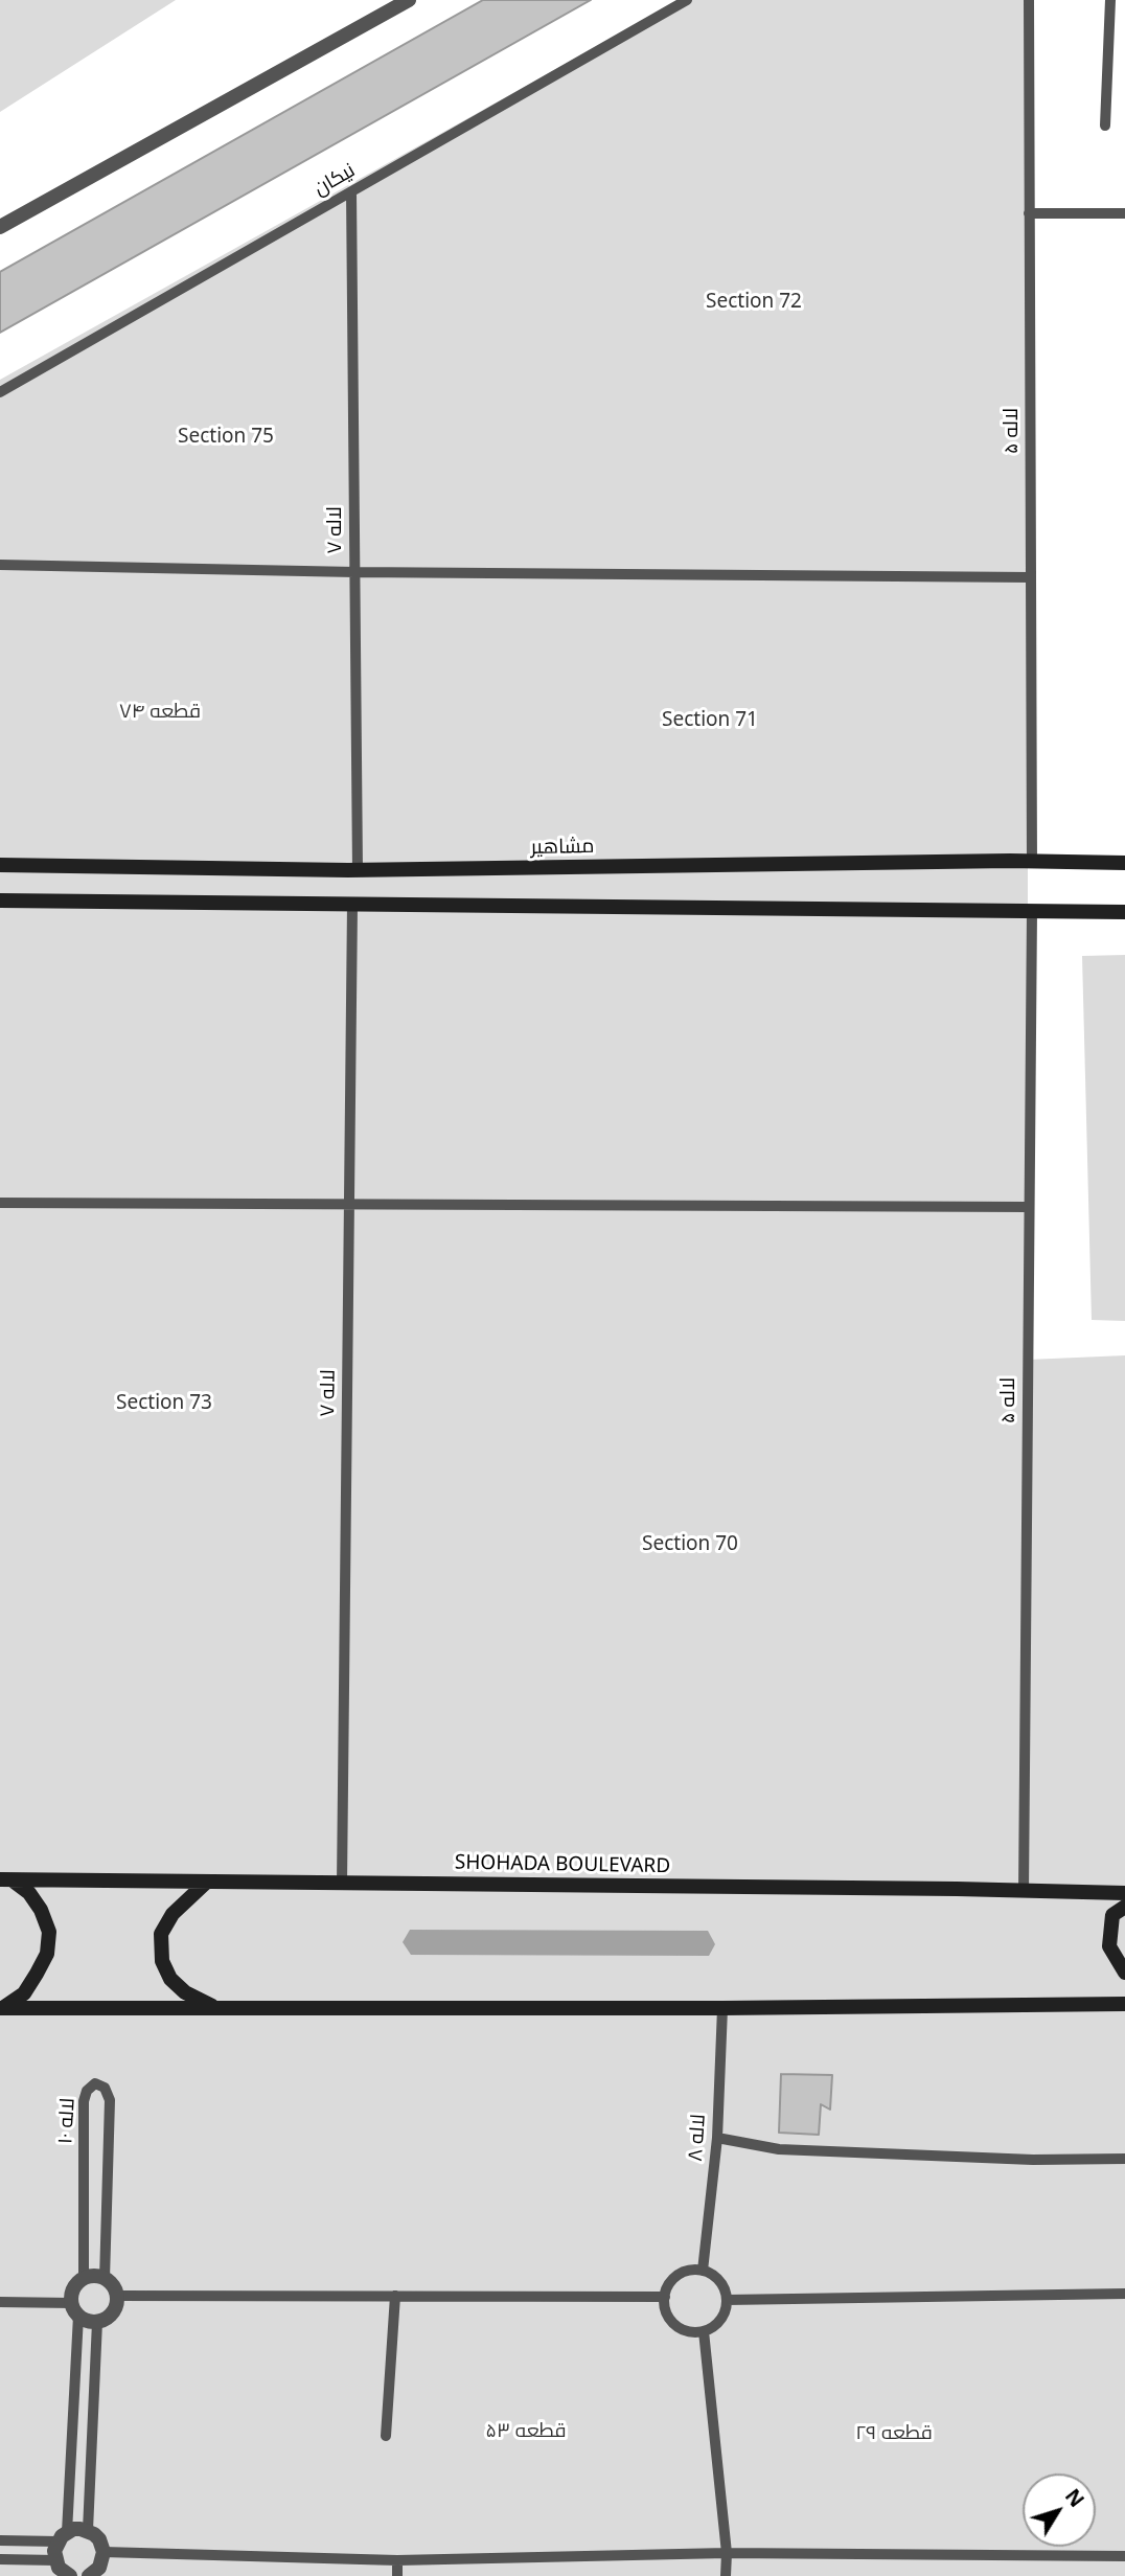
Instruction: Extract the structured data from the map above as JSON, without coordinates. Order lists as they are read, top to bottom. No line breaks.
{"streets":{"street":["مشاهیر","SHOHADA BOULEVARD"],"lane":["نیکان","لاله ۵","لاله ۷","لاله ۱۰","لاله ۸"]},"crossings":[["نیکان","لاله ۷"],["لاله ۵","مشاهیر"],["لاله ۵","SHOHADA BOULEVARD"],["لاله ۷","مشاهیر"],["لاله ۷","SHOHADA BOULEVARD"]],"parks":["Section 72","Section 75","قطعه ۷۴","Section 71","Section 73","Section 70","قطعه ۵۳","قطعه ۲۹"],"north":"top right"}
